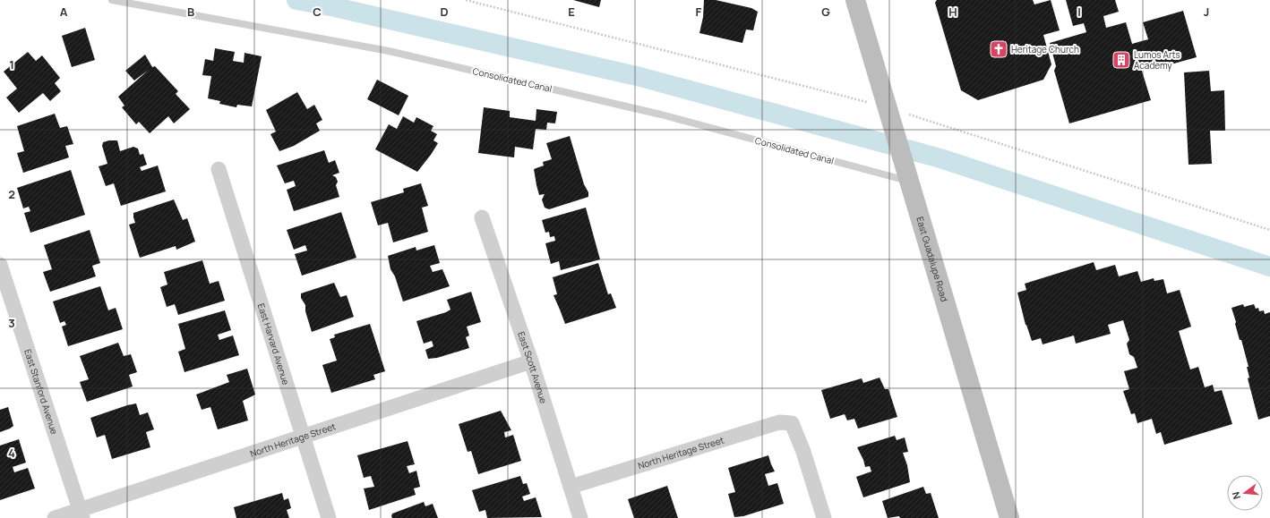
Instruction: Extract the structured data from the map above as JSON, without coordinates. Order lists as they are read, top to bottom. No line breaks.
{"streets":{"main road":["East Guadalupe Road"],"street":["East Harvard Avenue","East Scott Avenue","East Stanford Avenue","North Heritage Street"],"lane":["Consolidated Canal"]},"crossings":[["Consolidated Canal","East Guadalupe Road"],["East Harvard Avenue","North Heritage Street"],["East Scott Avenue","North Heritage Street"],["East Stanford Avenue","North Heritage Street"]],"places":{"church":["Heritage Church"],"building":["Lumos Arts Academy"]},"north":"left","grid":{"columns":["A","B","C","D","E","F","G","H","I","J"],"rows":["1","2","3","4"]}}
